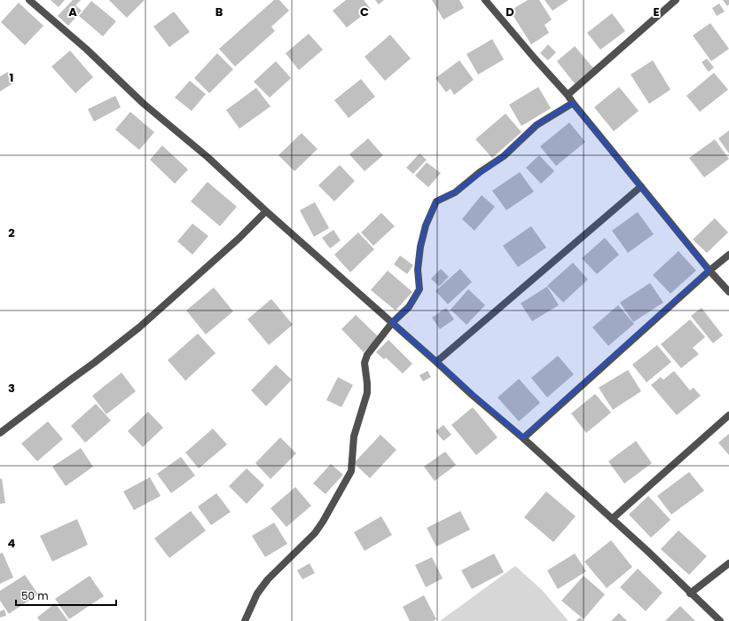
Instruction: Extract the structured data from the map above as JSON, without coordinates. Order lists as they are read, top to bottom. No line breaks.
{"scale_bar":"50 m","grid":{"columns":["A","B","C","D","E"],"rows":["1","2","3","4"]}}
